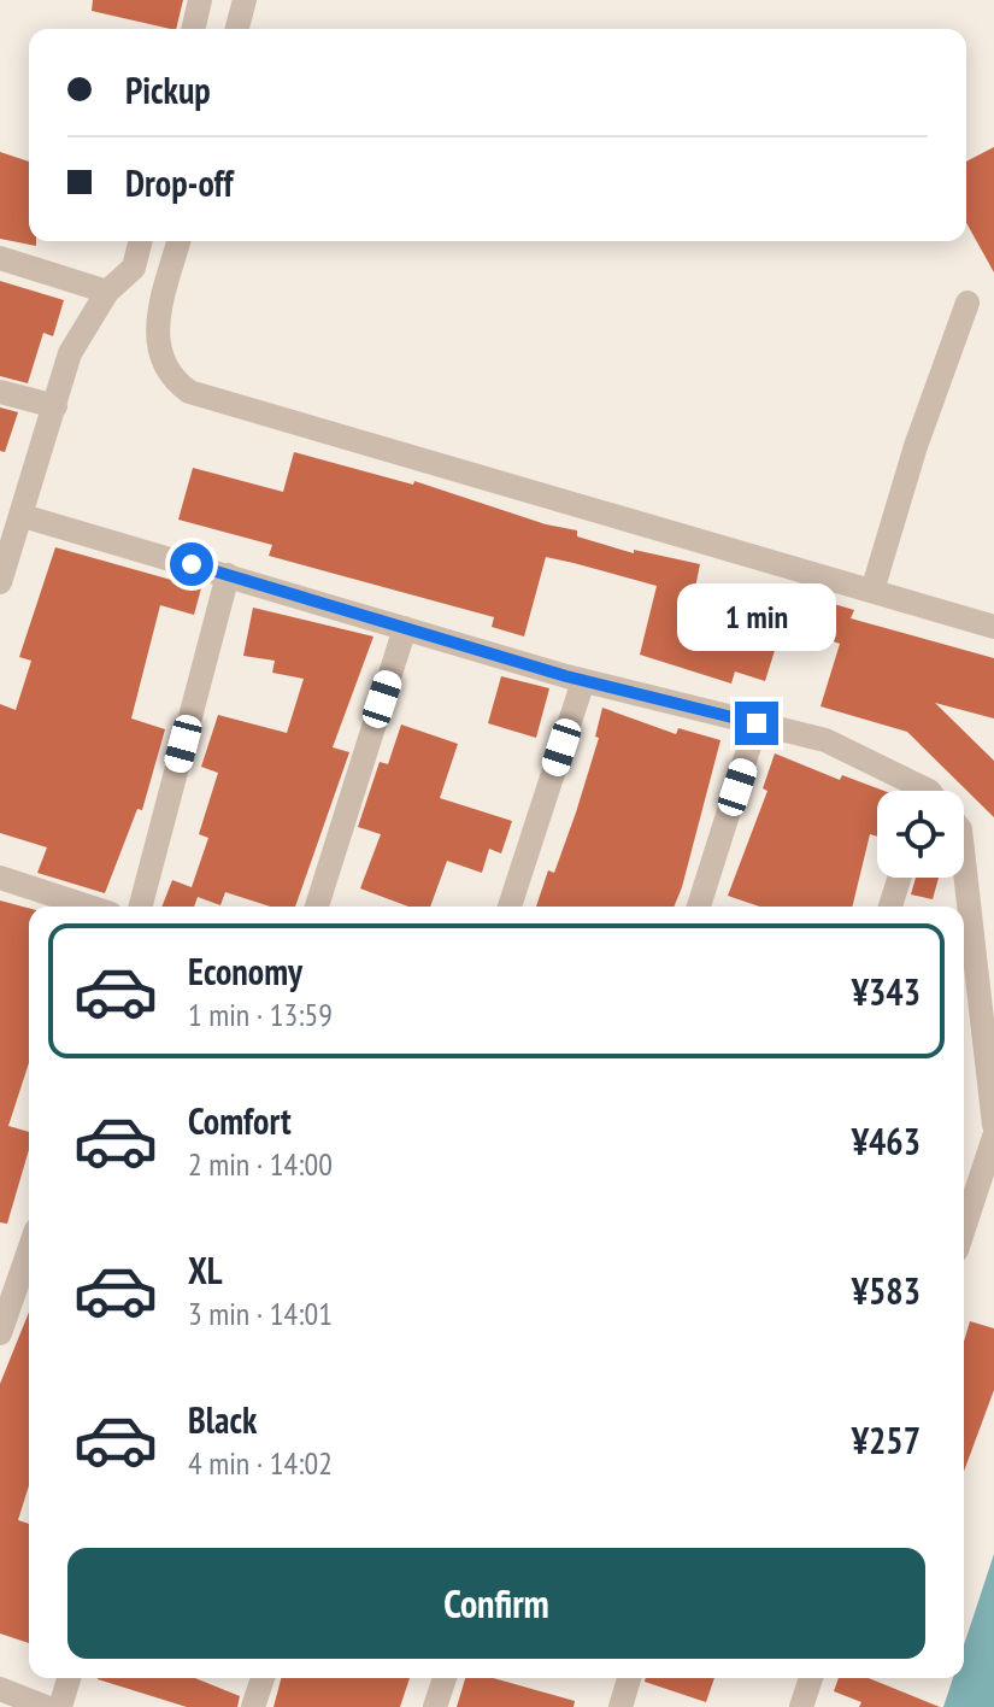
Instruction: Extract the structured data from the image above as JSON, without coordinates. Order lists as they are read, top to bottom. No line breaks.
{"page":{"banner":["Pickup","Drop-off"],"bubble":"1 min","list":[{"name":"Economy","note":"1 min · 13:59","value":"¥343"},{"name":"Comfort","note":"2 min · 14:00","value":"¥463"},{"name":"XL","note":"3 min · 14:01","value":"¥583"},{"name":"Black","note":"4 min · 14:02","value":"¥257"}],"buttons":"Confirm"}}
